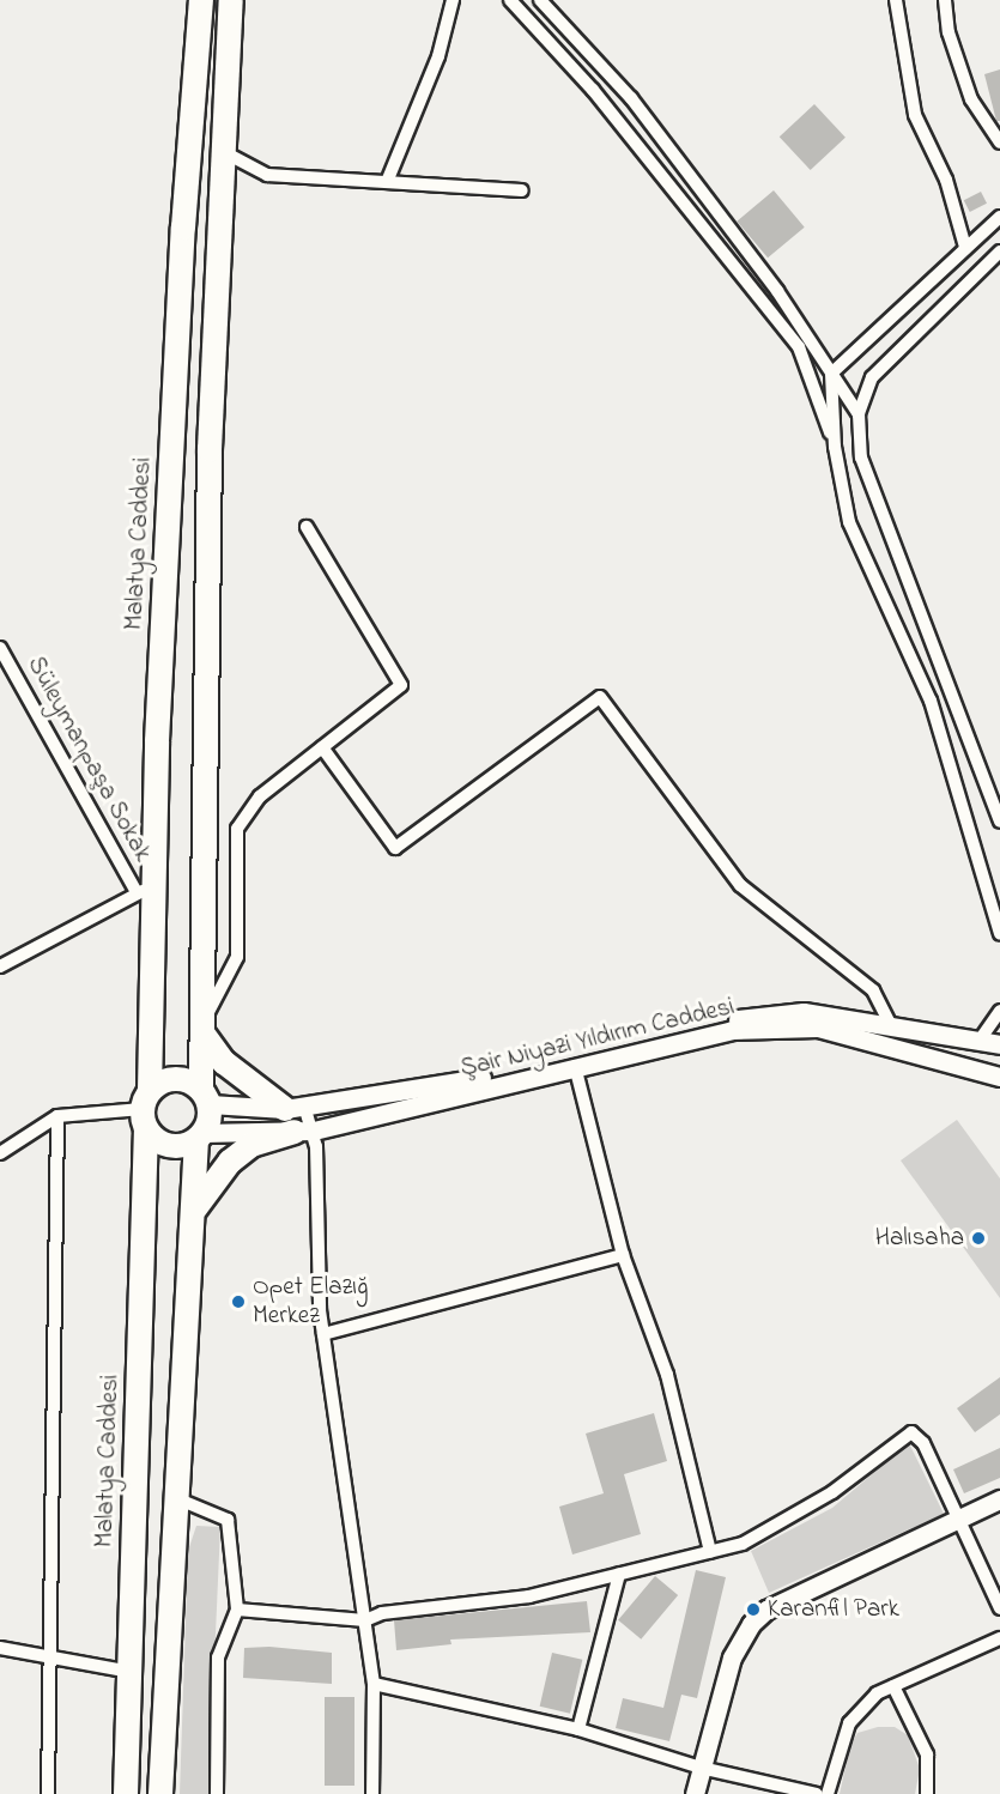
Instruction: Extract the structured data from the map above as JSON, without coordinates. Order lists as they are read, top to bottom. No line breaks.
{"streets":{"highway":["Malatya Caddesi"],"street":["Süleymanpaşa Sokak","Şair Niyazi Yıldırım Caddesi"]},"crossings":[["Malatya Caddesi","Süleymanpaşa Sokak"]],"places":["Halısaha","Opet Elazığ Merkez","Karanfil Park"]}
